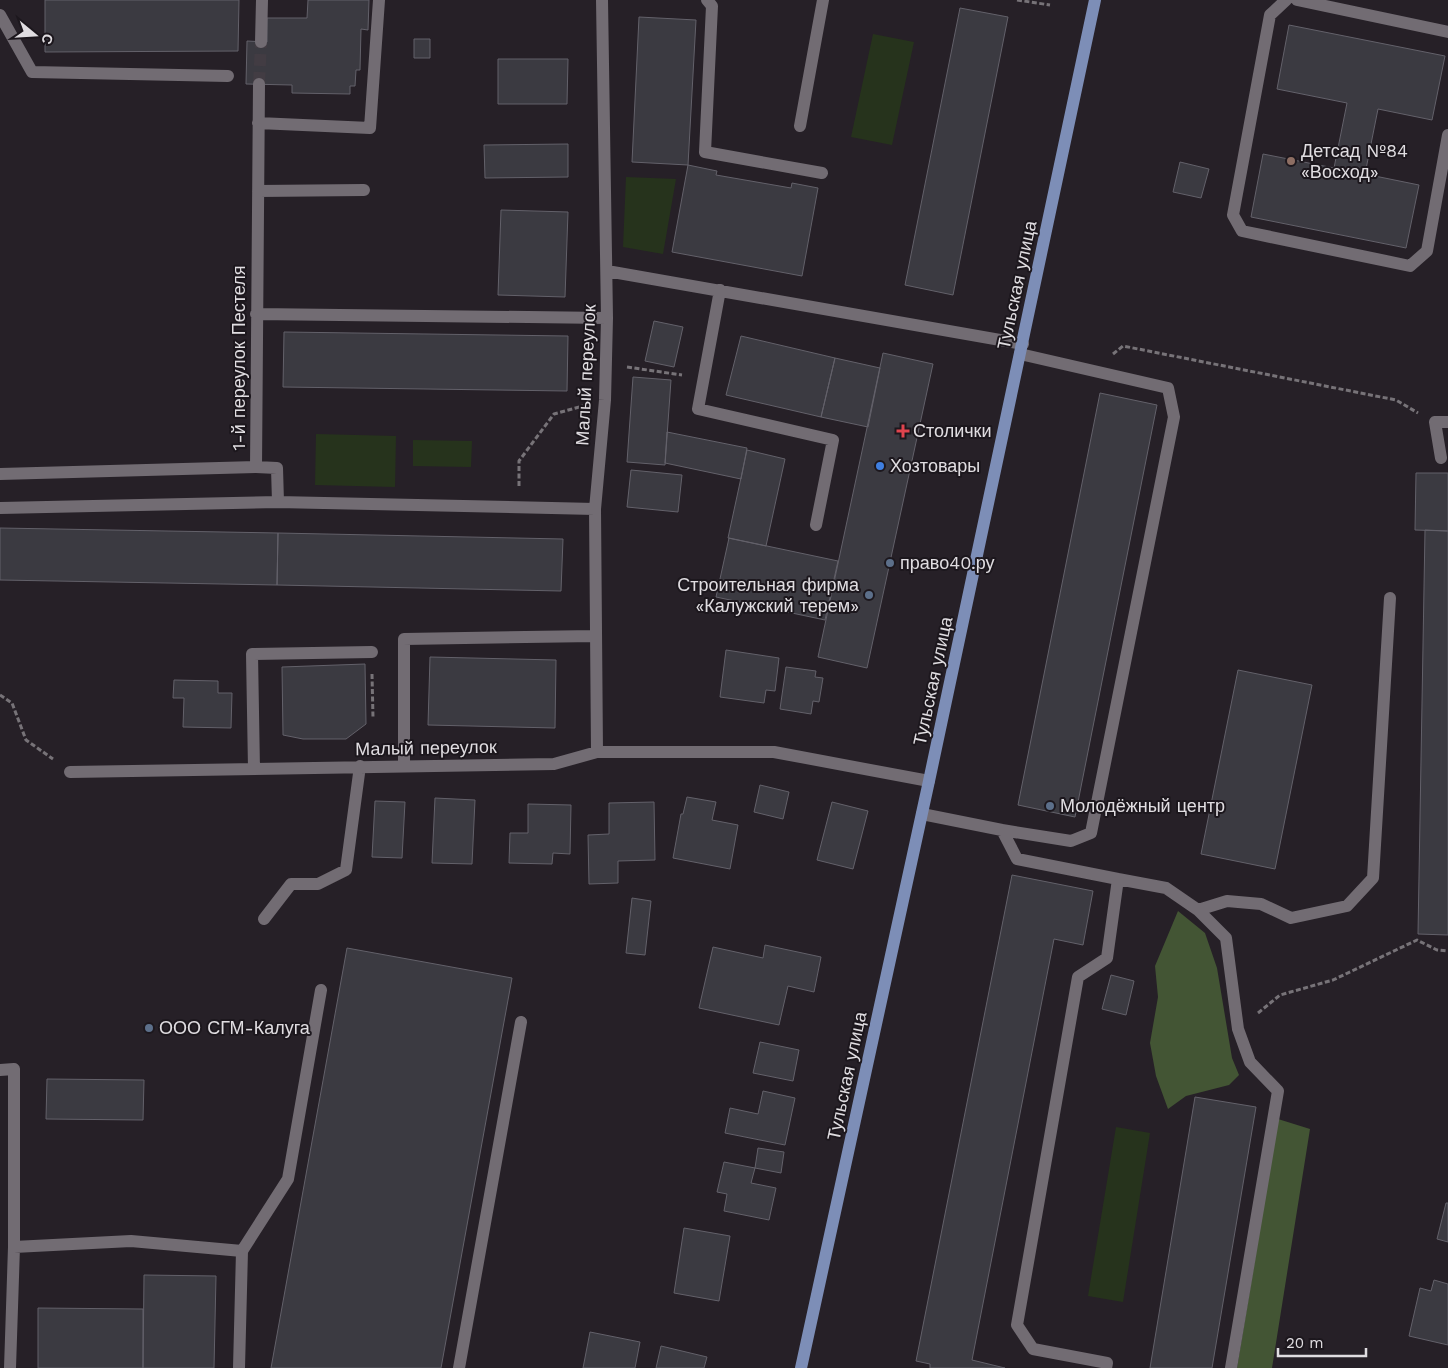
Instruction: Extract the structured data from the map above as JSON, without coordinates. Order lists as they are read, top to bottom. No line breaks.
{"streets":{"main road":["Тульская улица"],"street":["1-й переулок Пестеля","Малый переулок"]},"crossings":[["Тульская улица","Малый переулок"]],"places":{"other":["Детсад №84 «Восход»","Хозтовары","право40.ру","Строительная фирма «Калужский терем»","Молодёжный центр","ООО СГМ-Калуга"],"health":["Столички"]},"scale_bar":"20 m","north":"right"}
